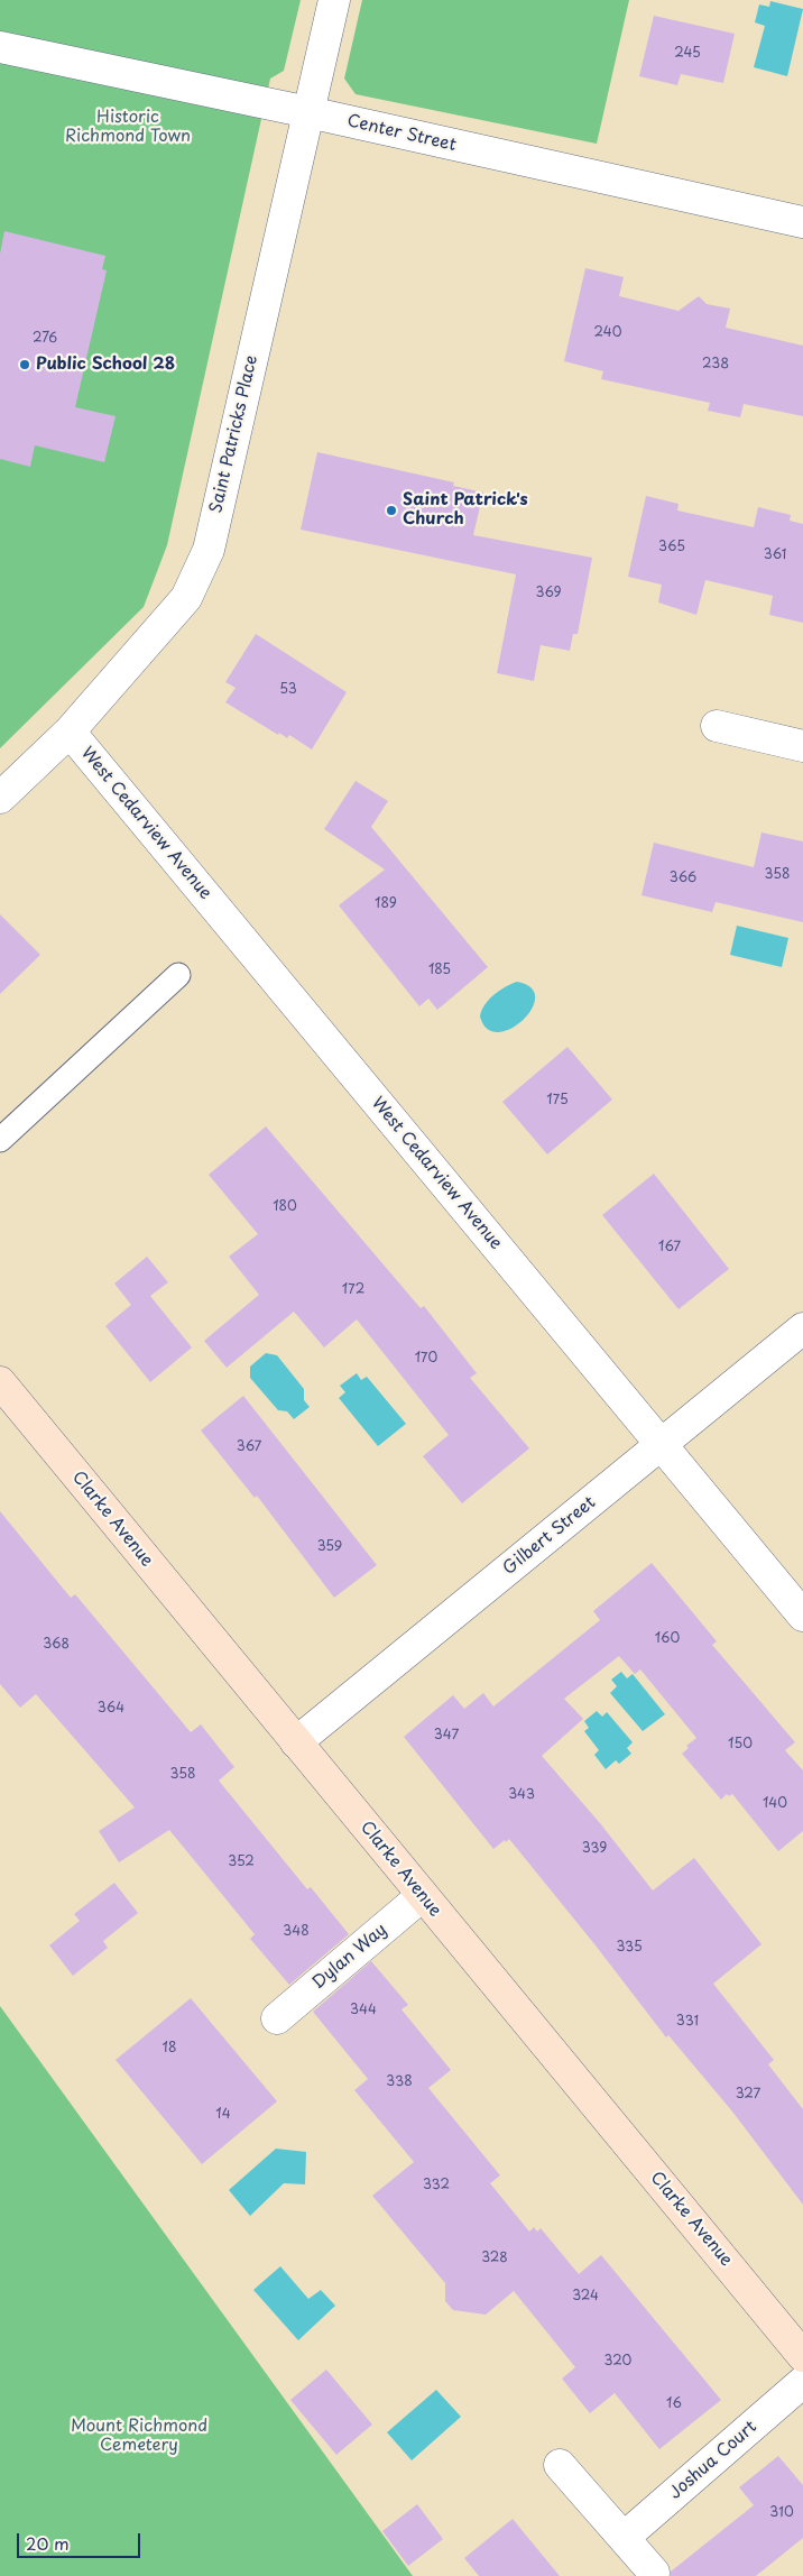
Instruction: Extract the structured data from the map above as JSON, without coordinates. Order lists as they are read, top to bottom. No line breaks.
{"streets":{"street":["Center Street","Saint Patricks Place","West Cedarview Avenue","Clarke Avenue","Gilbert Street","Dylan Way","Joshua Court"]},"crossings":[["Center Street","Saint Patricks Place"],["Saint Patricks Place","West Cedarview Avenue"],["West Cedarview Avenue","Gilbert Street"],["Clarke Avenue","Gilbert Street"],["Clarke Avenue","Dylan Way"]],"parks":["Historic Richmond Town","Mount Richmond Cemetery"],"places":["Public School 28","Saint Patrick's Church"],"house_numbers":["245","240","276","238","365","361","369","53","358","366","189","185","175","180","167","172","170","367","359","160","368","364","347","150","358","343","140","339","352","348","335","344","331","18","338","327","14","332","328","324","320","16","310"],"scale_bar":"20 m"}
